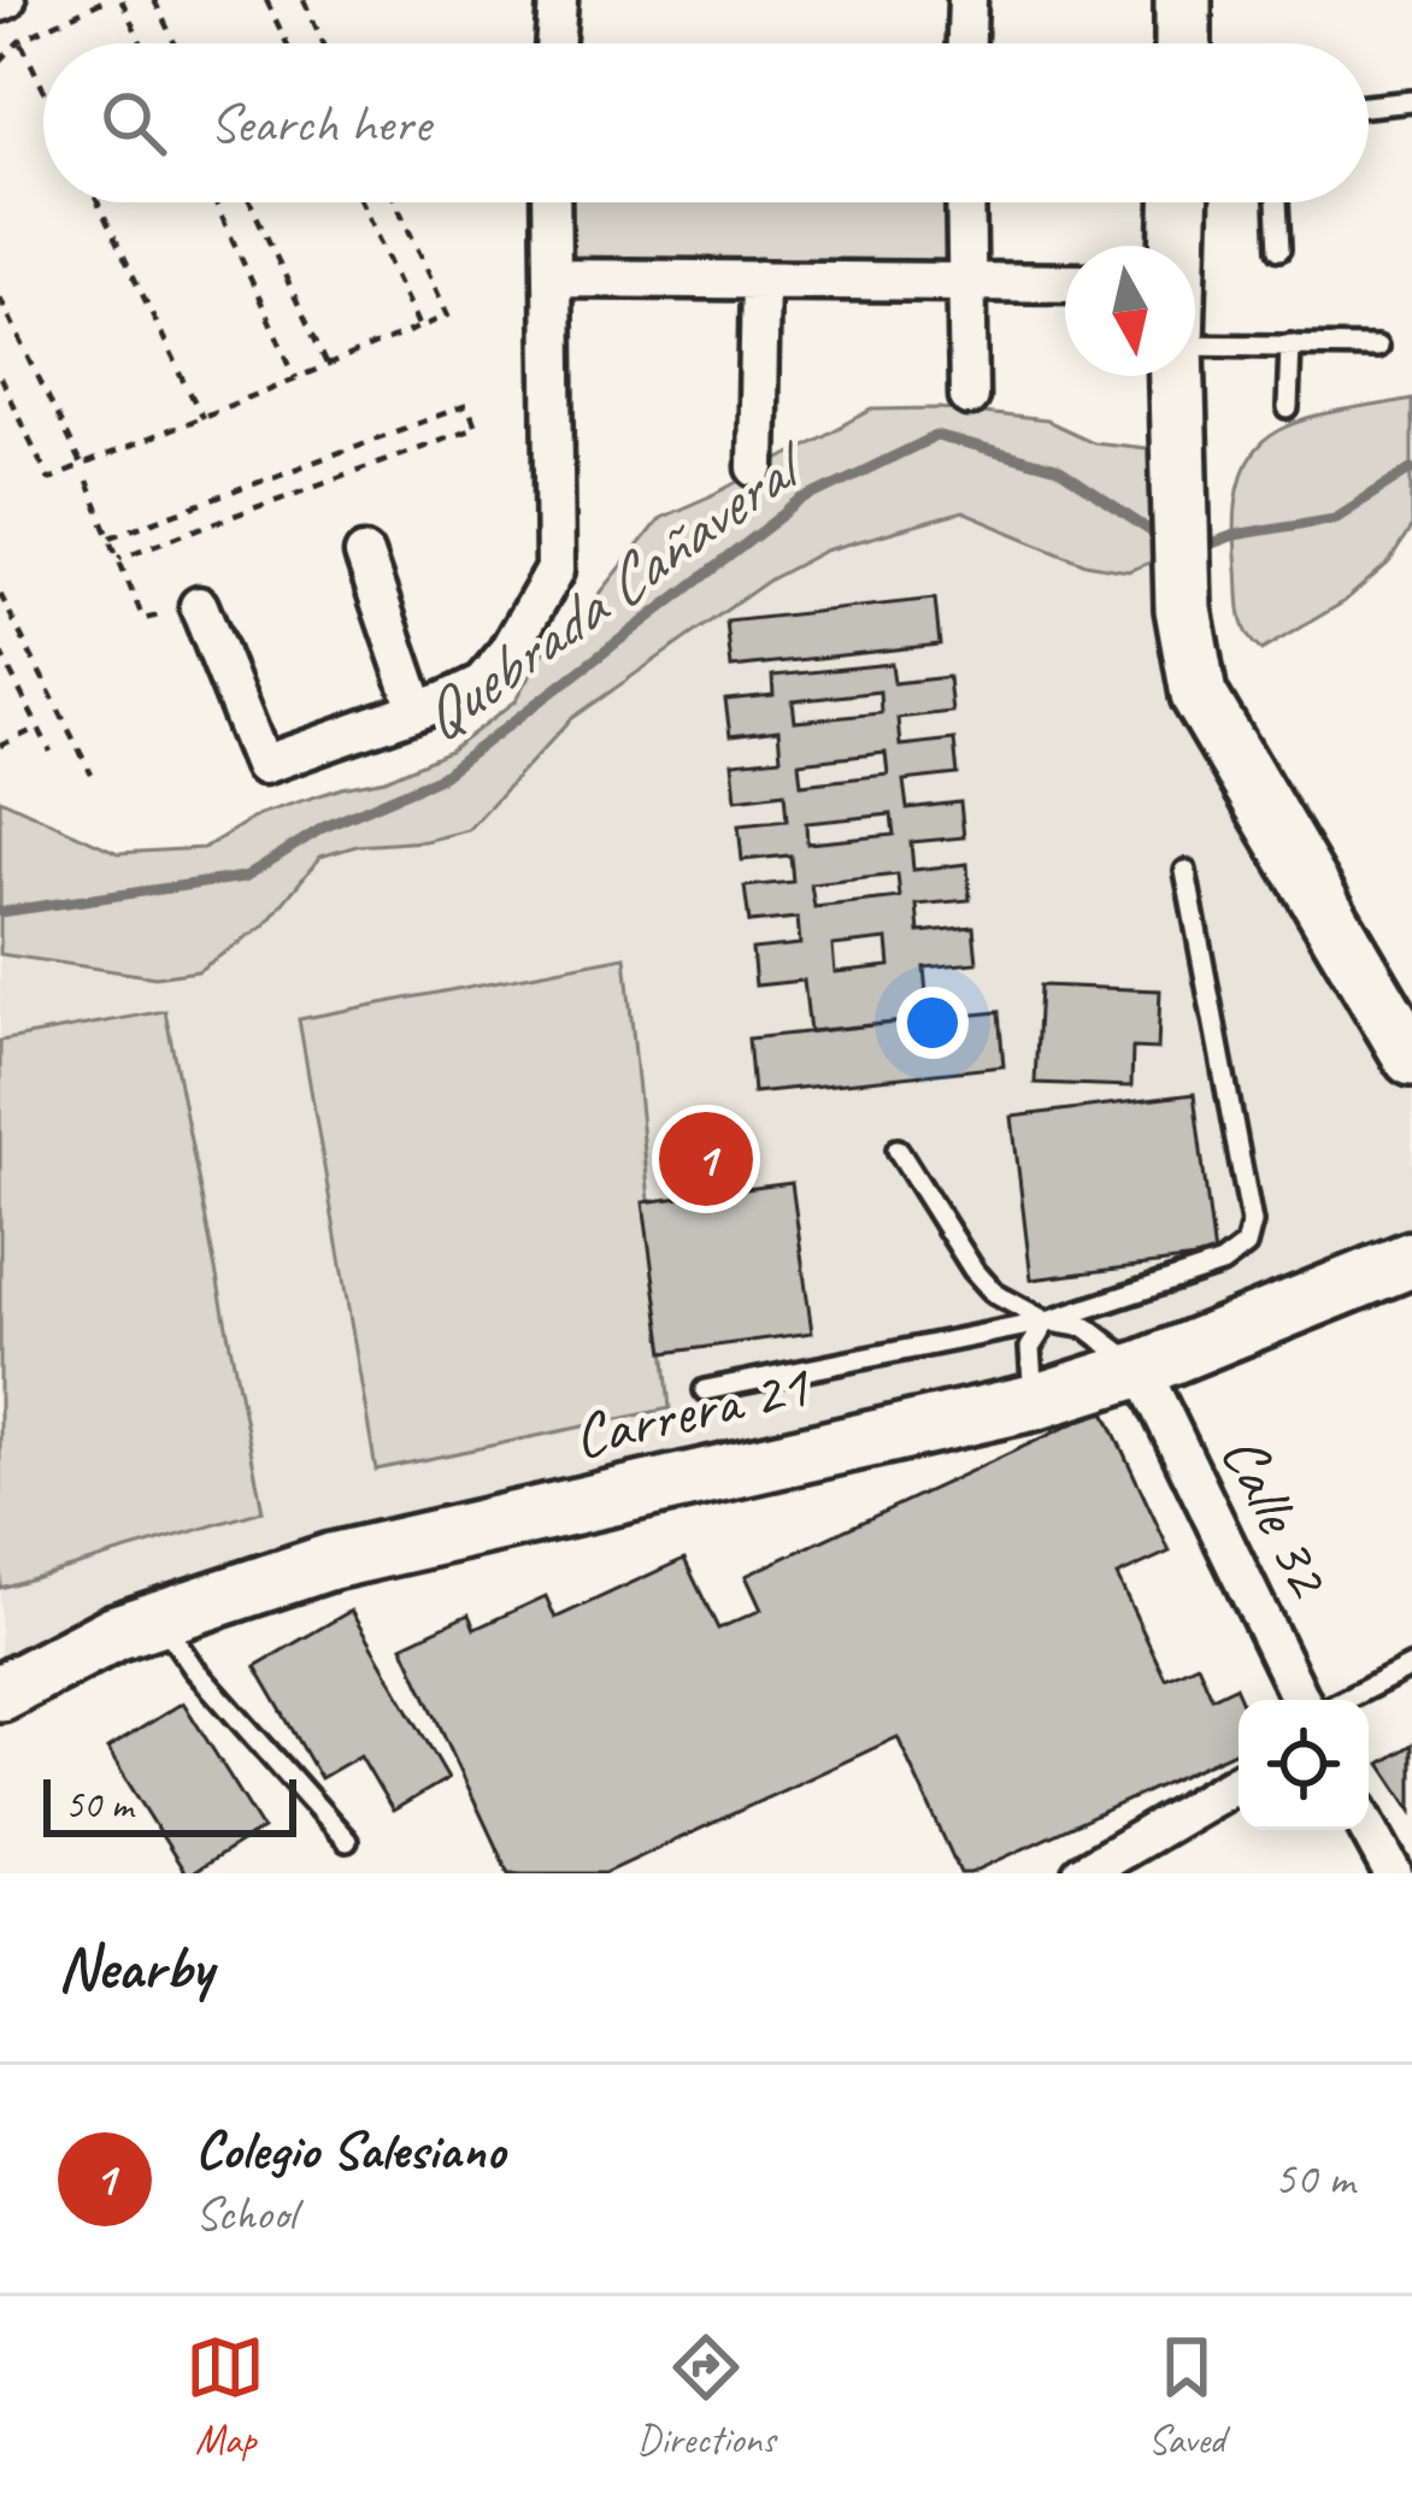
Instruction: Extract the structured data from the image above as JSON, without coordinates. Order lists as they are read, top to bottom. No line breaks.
{"streets":{"street":["Carrera 21","Calle 32"]},"crossings":[["Carrera 21","Calle 32"]],"water":["Quebrada Cañaveral"],"scale_bar":"50 m","north":"bottom","page":{"search":"Search here","pins":"1","scale":"50 m","heading":"Nearby","list":[{"mark":"1","name":"Colegio Salesiano","note":"School","value":"50 m"}],"nav":["Map","Directions","Saved"]}}
